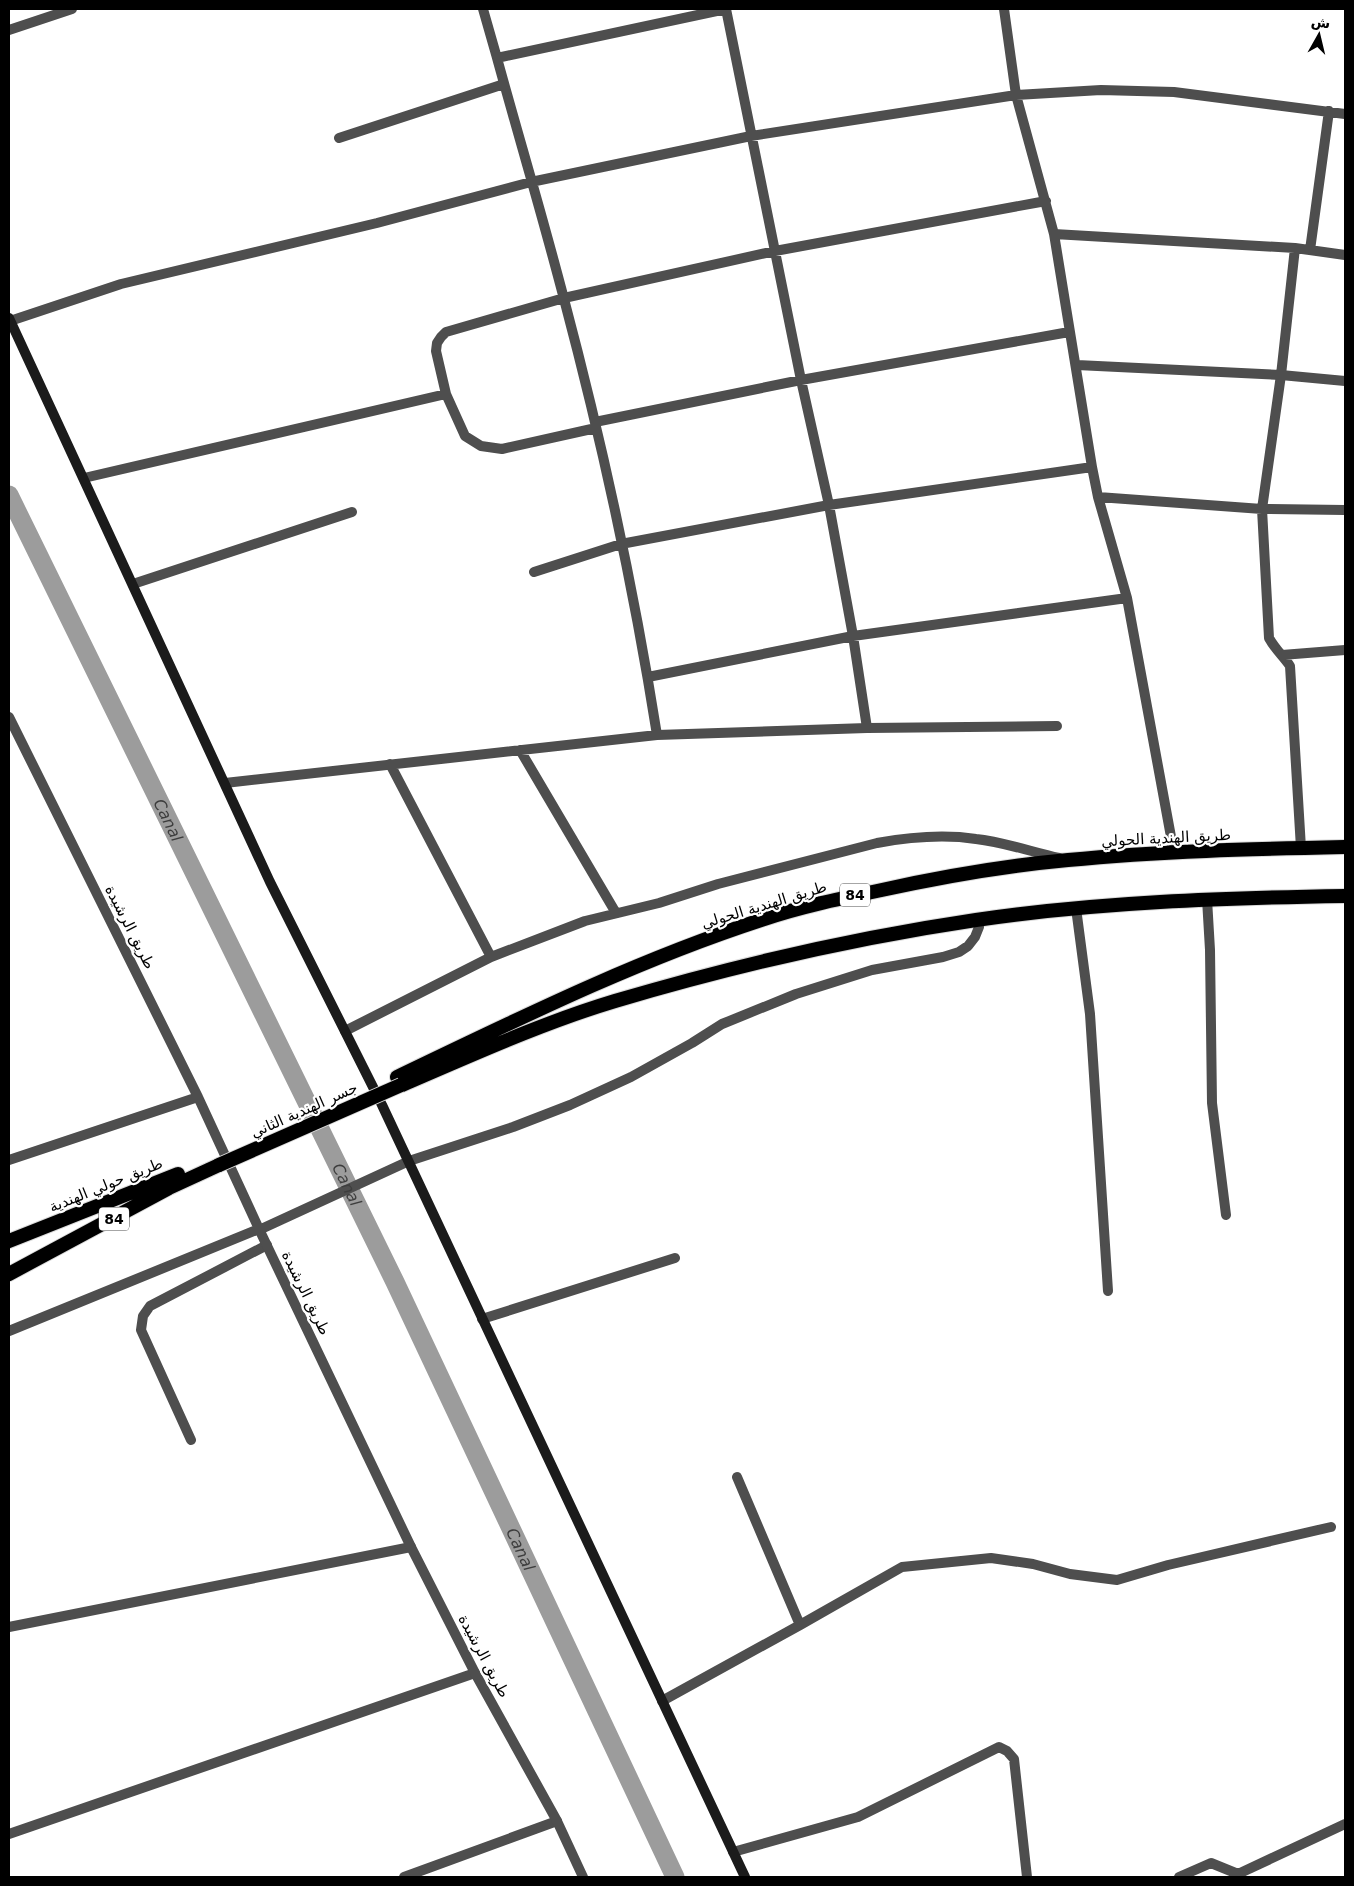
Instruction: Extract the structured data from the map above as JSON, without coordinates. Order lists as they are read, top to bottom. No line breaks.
{"streets":{"highway":["طريق الهندية الحولي","84","جسر الهندية الثاني","طريق حولي الهندية"],"street":["طريق الرشيدة"]},"crossings":[["طريق الهندية الحولي","84"],["طريق الهندية الحولي","جسر الهندية الثاني"],["84","جسر الهندية الثاني"],["جسر الهندية الثاني","طريق حولي الهندية"]],"water":["Canal"],"north":"top"}
